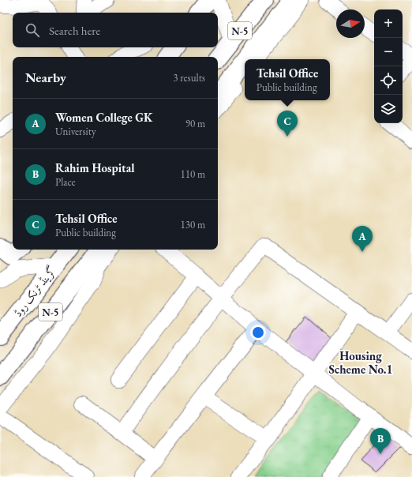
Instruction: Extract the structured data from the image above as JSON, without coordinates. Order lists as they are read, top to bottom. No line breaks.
{"streets":{"main road":["N-5","گرینڈ ٹرنک روڈ"]},"districts":["Housing Scheme No.1"],"north":"right","page":{"map_buttons":["+","−"],"search":"Search here","heading":["Nearby","3 results"],"popup":["Tehsil Office","Public building"],"list":[{"mark":"A","name":"Women College GK","note":"University","value":"90 m"},{"mark":"B","name":"Rahim Hospital","note":"Place","value":"110 m"},{"mark":"C","name":"Tehsil Office","note":"Public building","value":"130 m"}],"pins":["C","A","B"]}}
